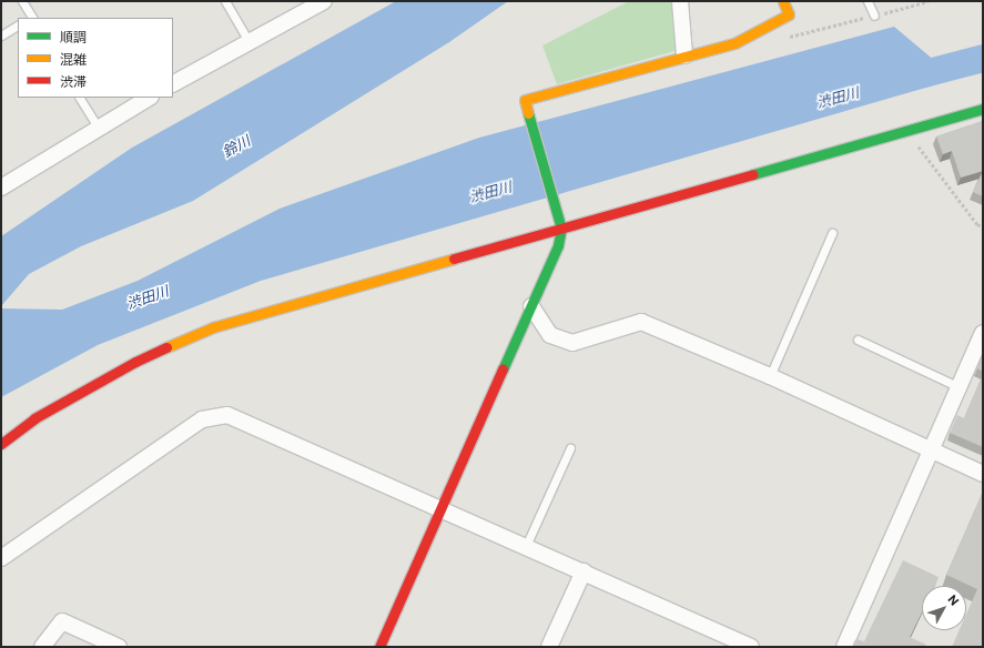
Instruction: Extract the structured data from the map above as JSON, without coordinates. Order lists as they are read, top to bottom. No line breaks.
{"water":["渋田川","鈴川"],"legend":["順調","混雑","渋滞"],"north":"top right"}
